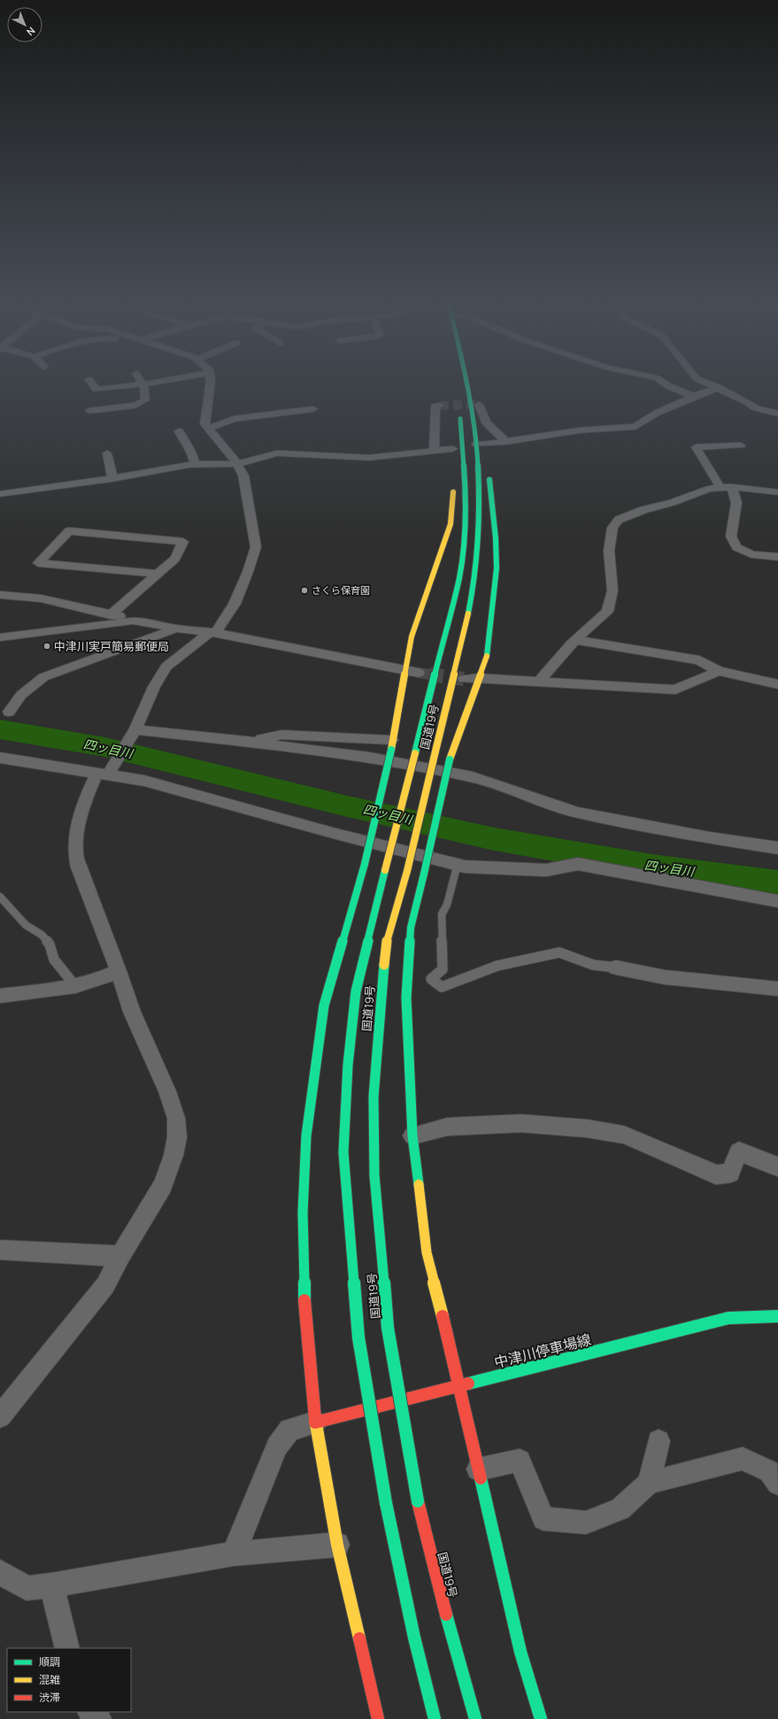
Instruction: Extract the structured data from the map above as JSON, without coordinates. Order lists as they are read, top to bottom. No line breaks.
{"streets":{"main road":["国道19号","中津川停車場線"]},"water":["四ッ目川"],"places":["さくら保育園","中津川実戸簡易郵便局"],"legend":["順調","混雑","渋滞"],"north":"bottom right"}
